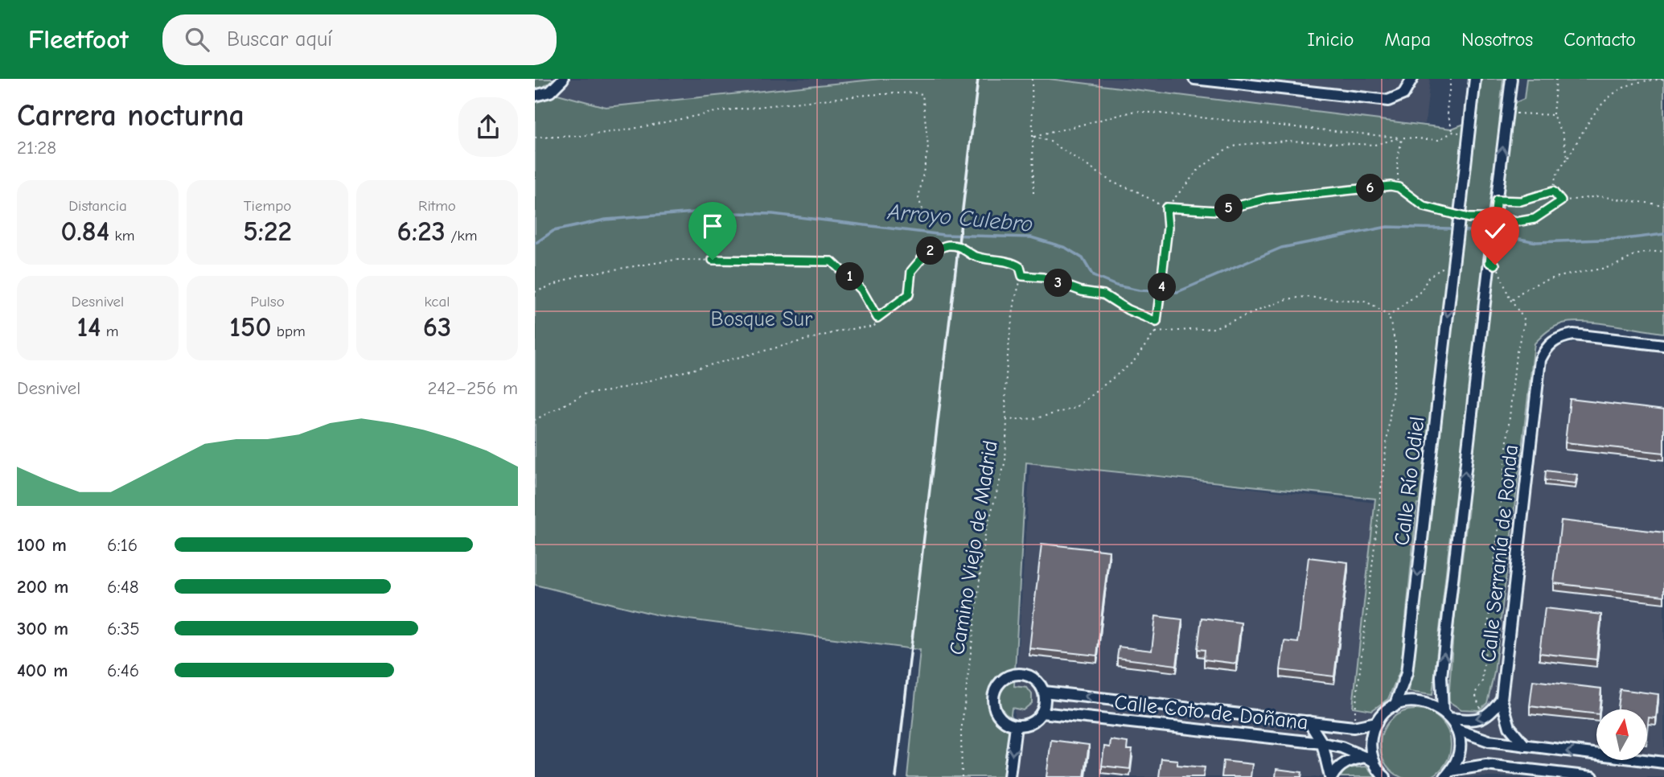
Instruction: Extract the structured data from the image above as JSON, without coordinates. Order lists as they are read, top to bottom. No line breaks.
{"streets":{"street":["Calle Río Odiel","Calle Serranía de Ronda","Calle Coto de Doñana"],"path":["Camino Viejo de Madrid"]},"water":["Arroyo Culebro"],"parks":["Bosque Sur"],"north":"top","page":{"header":"Fleetfoot","search":"Buscar aquí","nav":["Inicio","Mapa","Nosotros","Contacto"],"heading":["Carrera nocturna","21:28"],"pins":["6","5","2","1","3","4"],"stats":[["Distancia","0.84 km"],["Tiempo","5:22"],["Ritmo","6:23 /km"],["Desnivel","14 m"],["Pulso","150 bpm"],["kcal","63"]],"chart":["Desnivel","242–256 m"],"list":[{"name":"100 m","note":"6:16"},{"name":"200 m","note":"6:48"},{"name":"300 m","note":"6:35"},{"name":"400 m","note":"6:46"}]}}
